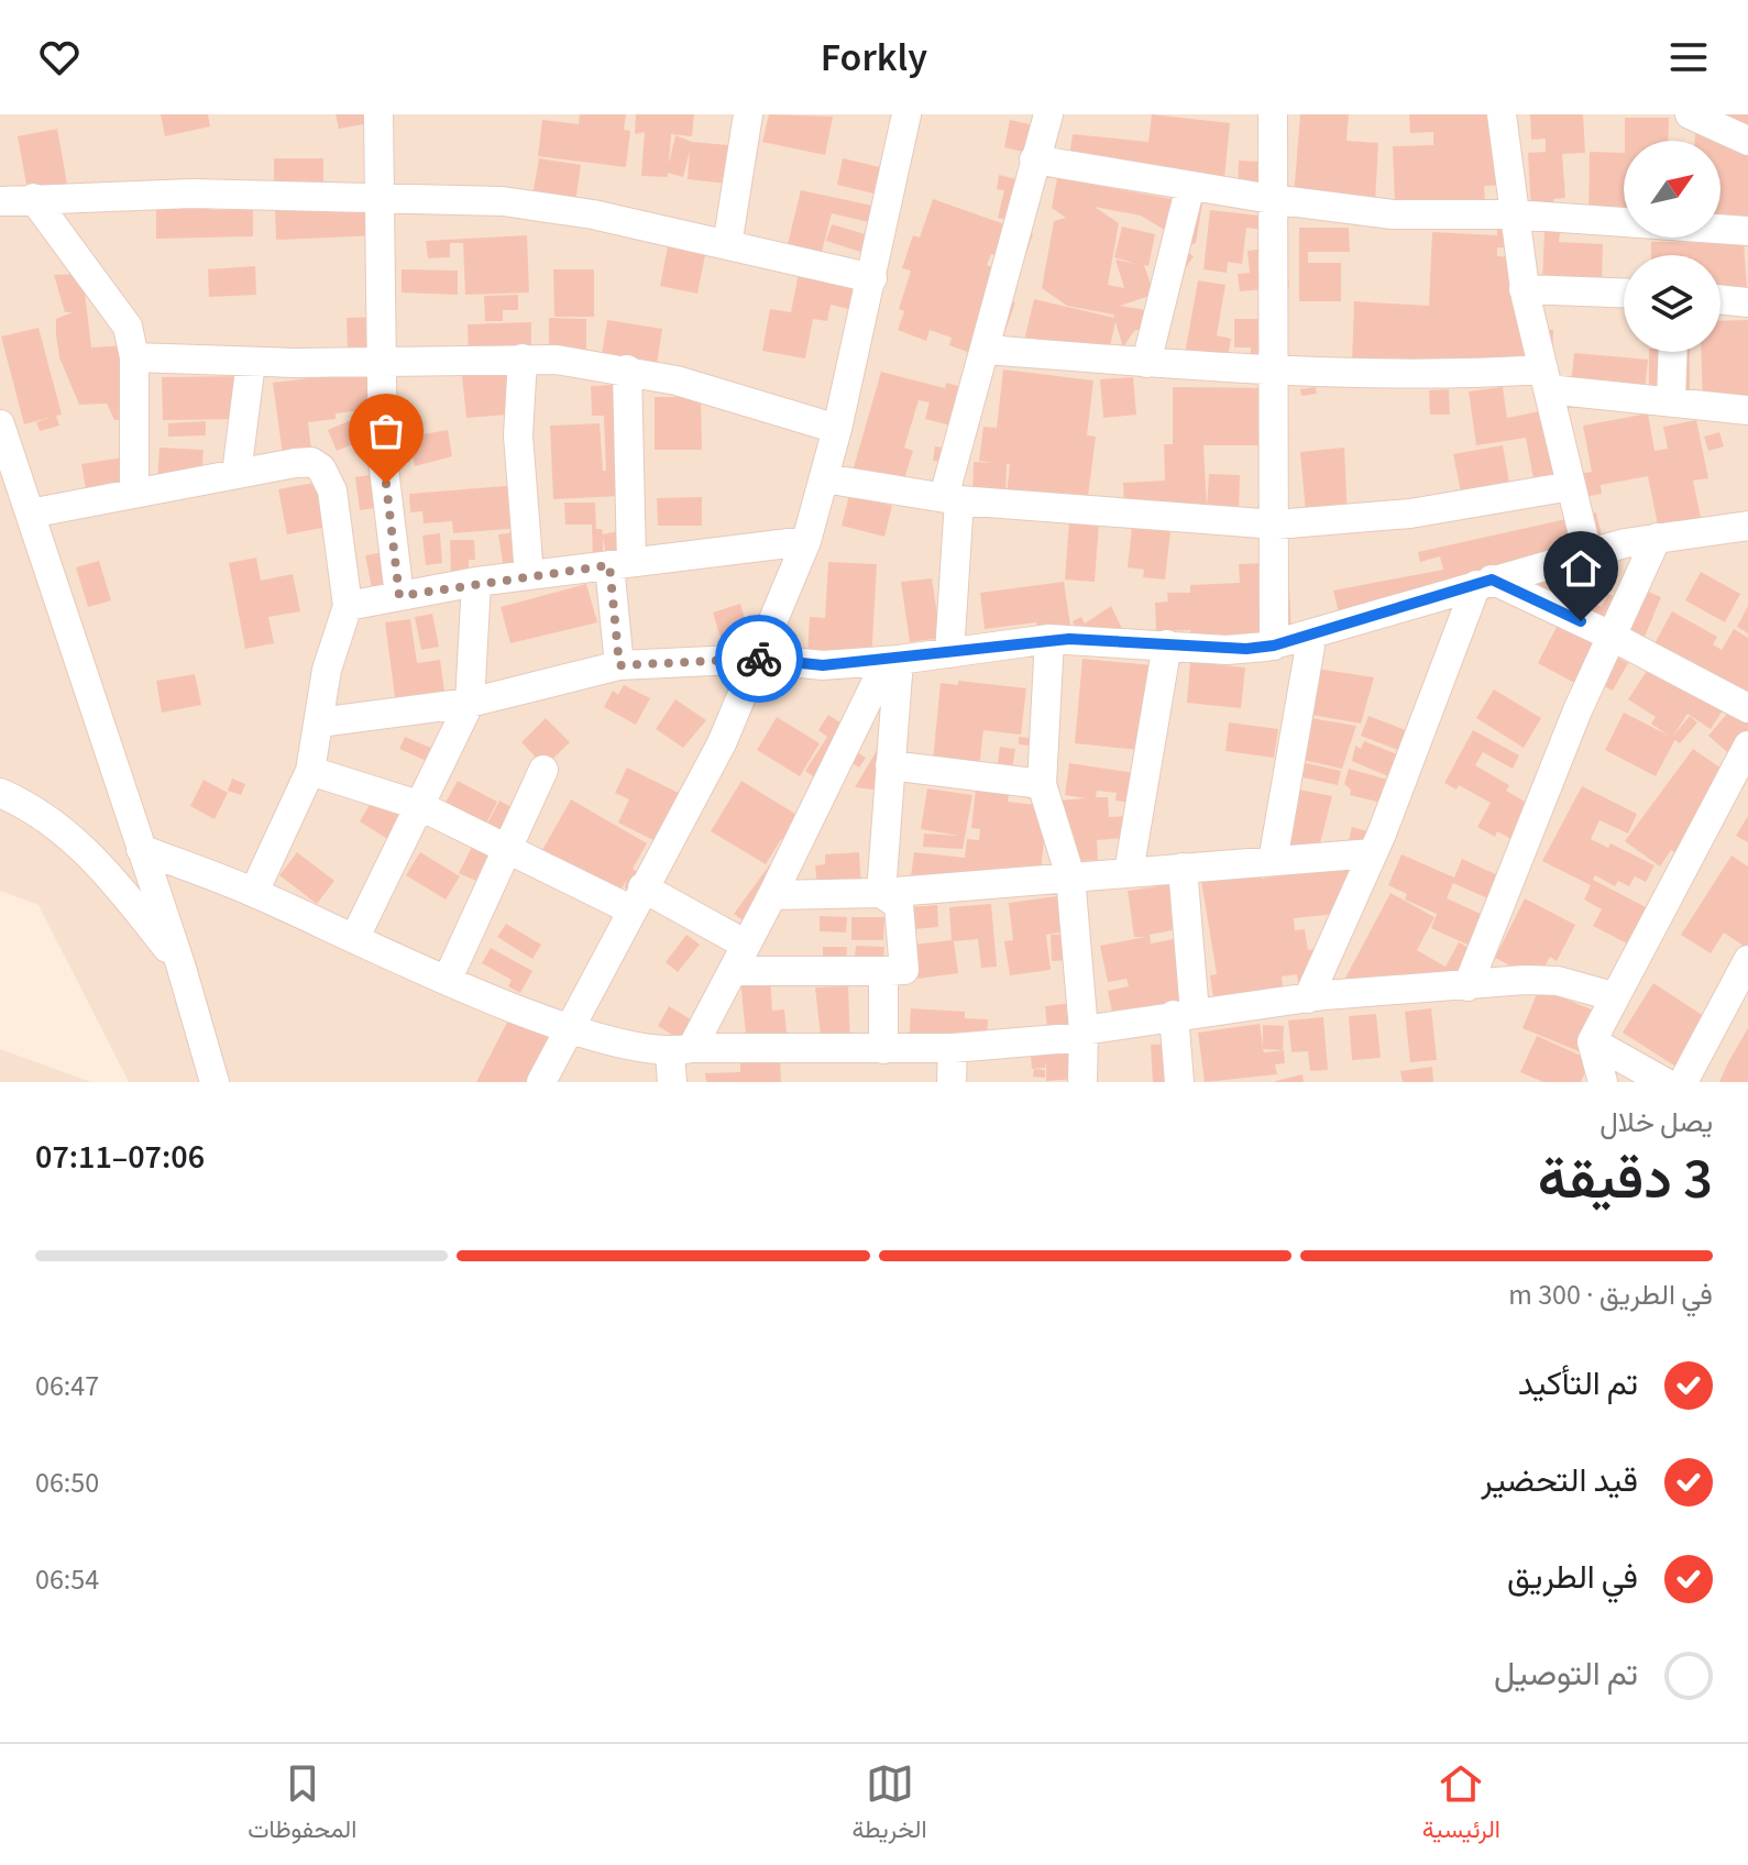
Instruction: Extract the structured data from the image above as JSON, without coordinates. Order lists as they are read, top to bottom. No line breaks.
{"north":"top right","page":{"header":"Forkly","heading":["3 دقيقة","يصل خلال","07:06–07:11"],"bar":"في الطريق · 300 m","list":[["تم التأكيد","06:47"],["قيد التحضير","06:50"],["في الطريق","06:54"],"تم التوصيل"],"tabs":["الرئيسية","الخريطة","المحفوظات"]}}
